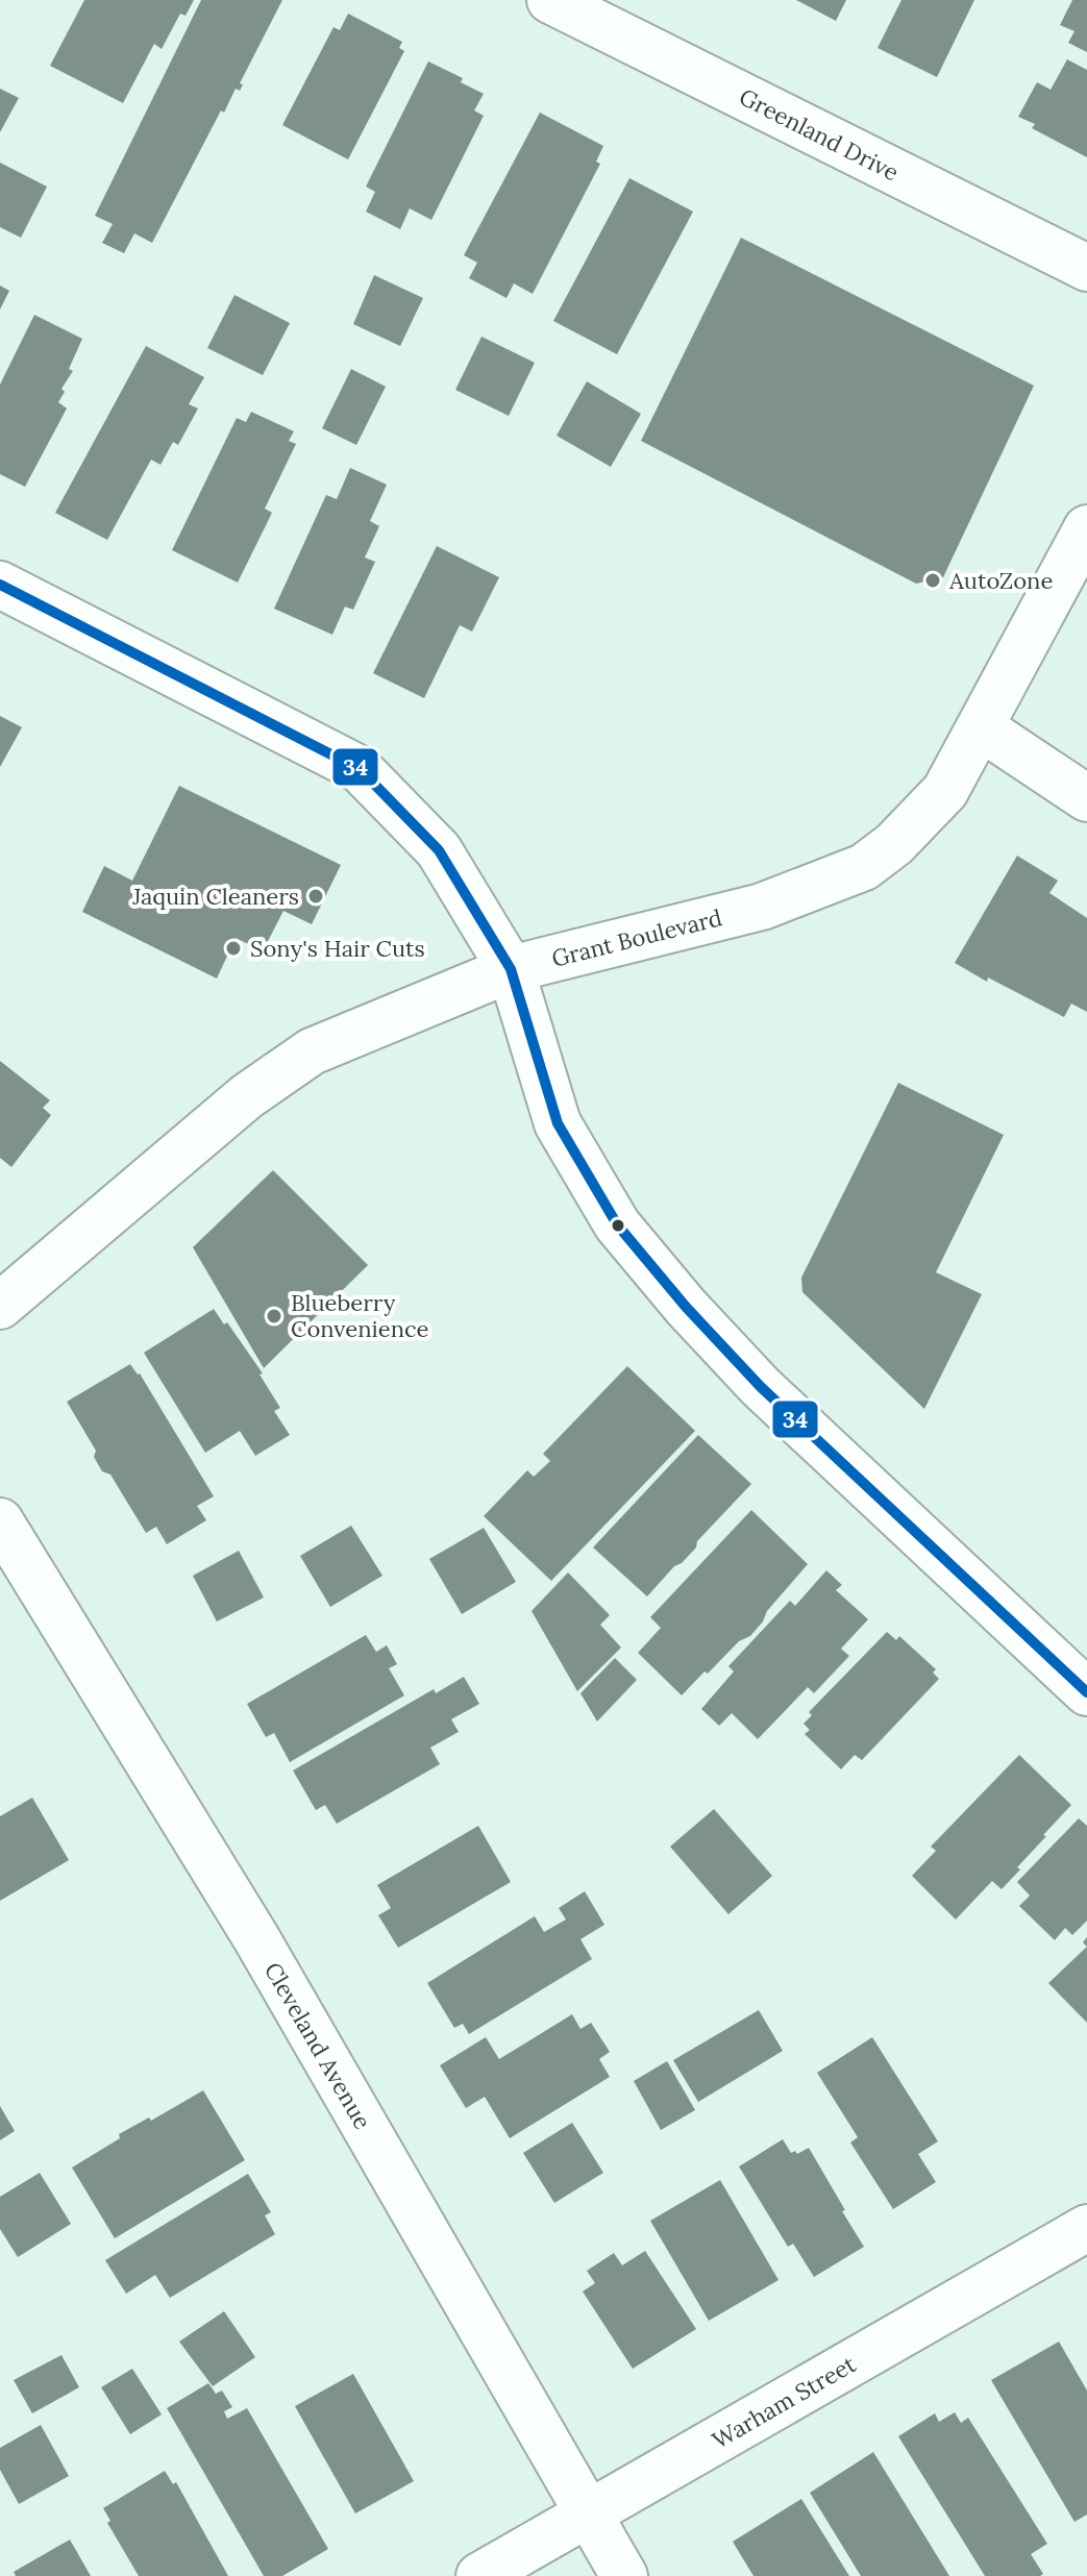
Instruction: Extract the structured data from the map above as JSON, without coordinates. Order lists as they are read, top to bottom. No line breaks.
{"streets":{"street":["Greenland Drive","Grant Boulevard","Cleveland Avenue","Warham Street"]},"crossings":[["Cleveland Avenue","Warham Street"]],"places":["AutoZone","Jaquin Cleaners","Sony's Hair Cuts","Blueberry Convenience"],"lines":["transit line 34"]}
